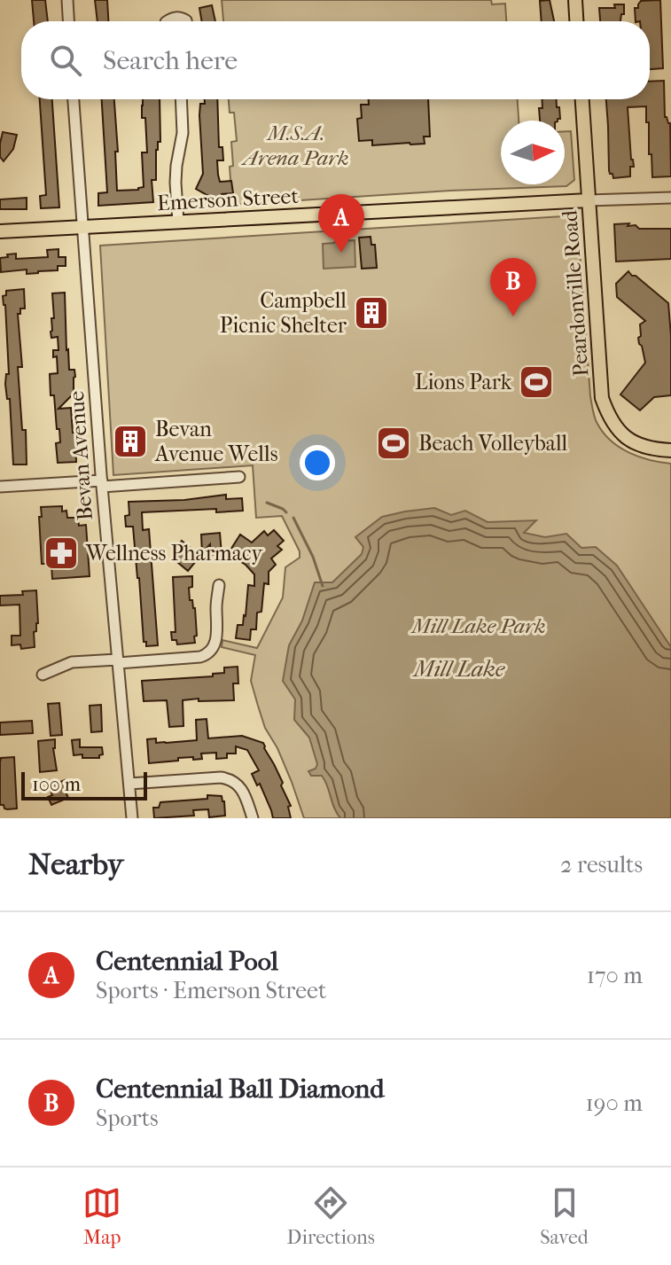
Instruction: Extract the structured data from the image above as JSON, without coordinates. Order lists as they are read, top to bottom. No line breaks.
{"streets":{"main road":["Emerson Street","Peardonville Road"],"street":["Bevan Avenue"]},"crossings":[["Emerson Street","Peardonville Road"],["Emerson Street","Bevan Avenue"]],"water":["Mill Lake"],"parks":["M.S.A. Arena Park","Mill Lake Park"],"places":{"building":["Campbell Picnic Shelter","Bevan Avenue Wells"],"sports":["Lions Park","Beach Volleyball"],"pharmacy":["Wellness Pharmacy"]},"scale_bar":"100 m","north":"right","page":{"search":"Search here","pins":["A","B"],"scale":"100 m","heading":["Nearby","2 results"],"list":[{"mark":"A","name":"Centennial Pool","note":"Sports · Emerson Street","value":"170 m"},{"mark":"B","name":"Centennial Ball Diamond","note":"Sports","value":"190 m"}],"nav":["Map","Directions","Saved"]}}
